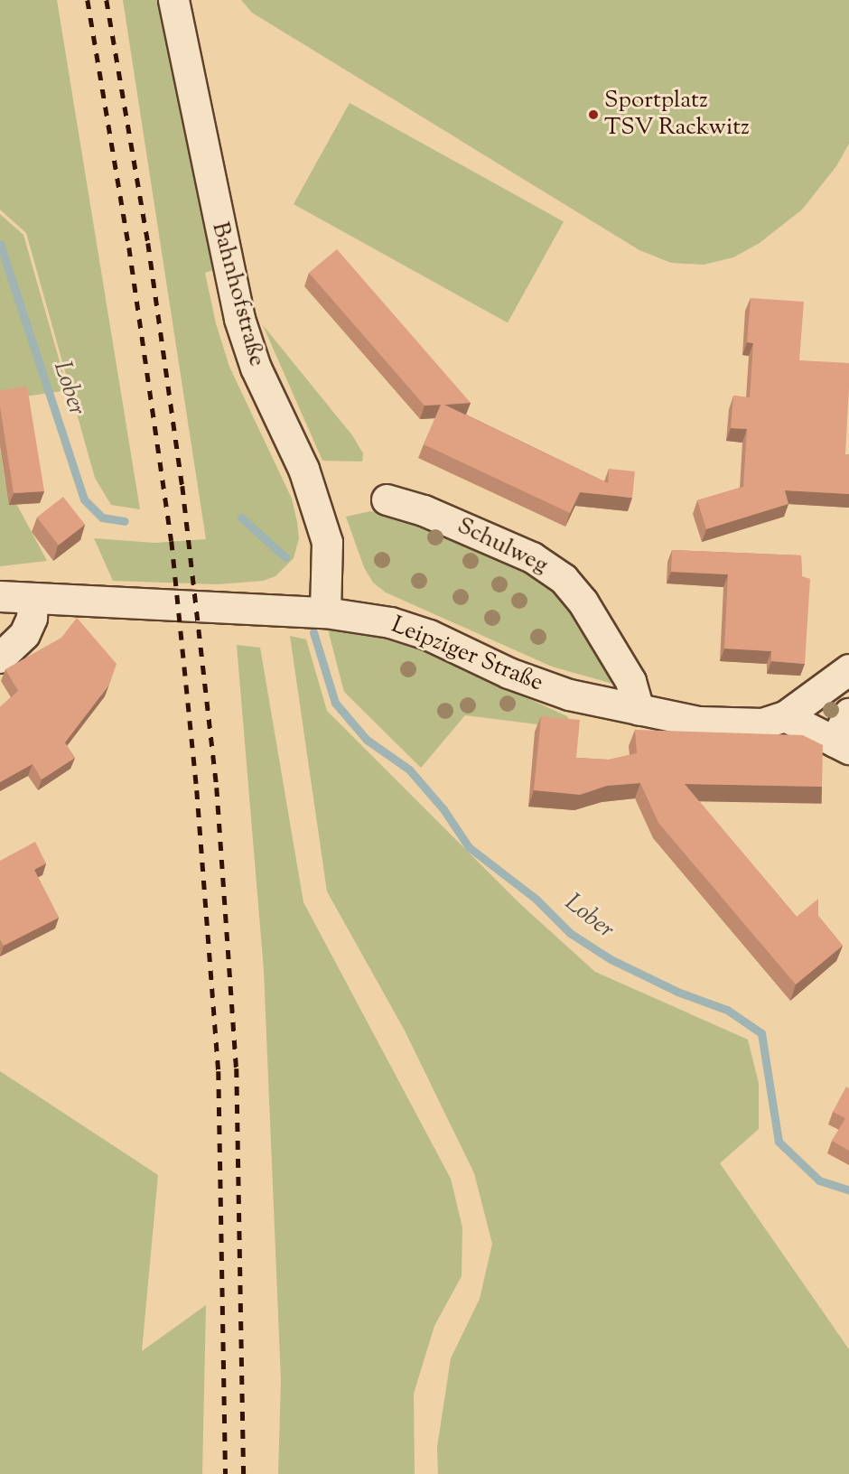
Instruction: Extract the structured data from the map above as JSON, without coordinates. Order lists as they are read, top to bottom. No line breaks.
{"streets":{"street":["Bahnhofstraße","Schulweg","Leipziger Straße"]},"crossings":[["Bahnhofstraße","Leipziger Straße"],["Schulweg","Leipziger Straße"]],"water":["Lober"],"places":["Sportplatz TSV Rackwitz"]}
